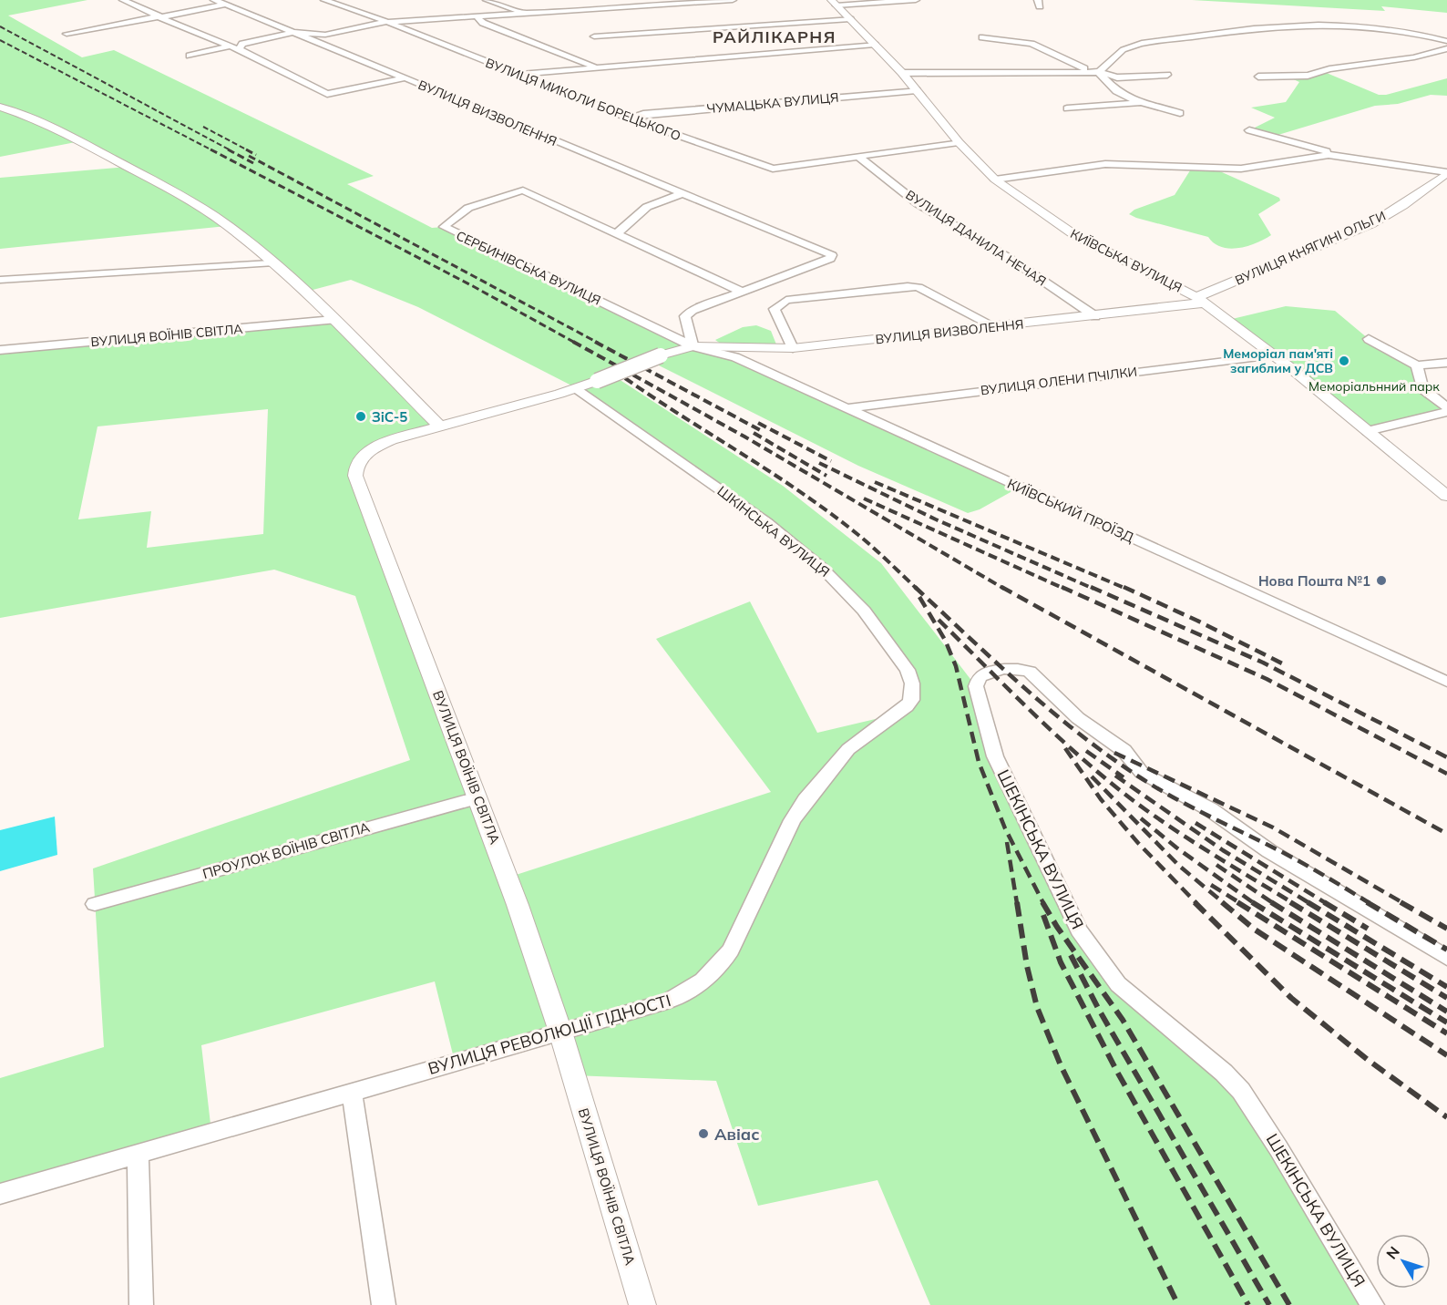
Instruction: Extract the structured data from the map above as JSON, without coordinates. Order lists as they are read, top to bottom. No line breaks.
{"streets":{"street":["ВУЛИЦЯ МИКОЛИ БОРЕЦЬКОГО","ЧУМАЦЬКА ВУЛИЦЯ","ВУЛИЦЯ ВИЗВОЛЕННЯ","ВУЛИЦЯ ДАНИЛА НЕЧАЯ","ВУЛИЦЯ КНЯГИНІ ОЛЬГИ","КИЇВСЬКА ВУЛИЦЯ","СЕРБИНІВСЬКА ВУЛИЦЯ","ВУЛИЦЯ ВОЇНІВ СВІТЛА","ВУЛИЦЯ ОЛЕНИ ПЧІЛКИ","КИЇВСЬКИЙ ПРОЇЗД","ШКІНСЬКА ВУЛИЦЯ","ШЕКІНСЬКА ВУЛИЦЯ","ПРОУЛОК ВОЇНІВ СВІТЛА","ВУЛИЦЯ РЕВОЛЮЦІЇ ГІДНОСТІ"]},"crossings":[["ВУЛИЦЯ МИКОЛИ БОРЕЦЬКОГО","ЧУМАЦЬКА ВУЛИЦЯ"],["ВУЛИЦЯ МИКОЛИ БОРЕЦЬКОГО","ВУЛИЦЯ ДАНИЛА НЕЧАЯ"],["ЧУМАЦЬКА ВУЛИЦЯ","КИЇВСЬКА ВУЛИЦЯ"],["ВУЛИЦЯ ВИЗВОЛЕННЯ","ВУЛИЦЯ ДАНИЛА НЕЧАЯ"],["ВУЛИЦЯ ВИЗВОЛЕННЯ","ВУЛИЦЯ КНЯГИНІ ОЛЬГИ"],["ВУЛИЦЯ ВИЗВОЛЕННЯ","КИЇВСЬКА ВУЛИЦЯ"],["ВУЛИЦЯ ВИЗВОЛЕННЯ","СЕРБИНІВСЬКА ВУЛИЦЯ"],["ВУЛИЦЯ ВИЗВОЛЕННЯ","ВУЛИЦЯ ВОЇНІВ СВІТЛА"],["ВУЛИЦЯ ВИЗВОЛЕННЯ","КИЇВСЬКИЙ ПРОЇЗД"],["ВУЛИЦЯ ВИЗВОЛЕННЯ","ШКІНСЬКА ВУЛИЦЯ"],["ВУЛИЦЯ КНЯГИНІ ОЛЬГИ","КИЇВСЬКА ВУЛИЦЯ"],["КИЇВСЬКА ВУЛИЦЯ","ВУЛИЦЯ ОЛЕНИ ПЧІЛКИ"],["СЕРБИНІВСЬКА ВУЛИЦЯ","КИЇВСЬКИЙ ПРОЇЗД"],["ВУЛИЦЯ ВОЇНІВ СВІТЛА","ПРОУЛОК ВОЇНІВ СВІТЛА"],["ВУЛИЦЯ ВОЇНІВ СВІТЛА","ВУЛИЦЯ РЕВОЛЮЦІЇ ГІДНОСТІ"],["ВУЛИЦЯ ОЛЕНИ ПЧІЛКИ","КИЇВСЬКИЙ ПРОЇЗД"],["ШКІНСЬКА ВУЛИЦЯ","ВУЛИЦЯ РЕВОЛЮЦІЇ ГІДНОСТІ"]],"districts":["РАЙЛІКАРНЯ"],"parks":["Меморіальнний парк"],"places":["Меморіал пам'яті загиблим у ДСВ","ЗіС-5","Нова Пошта №1","Авіас"],"north":"top left"}
